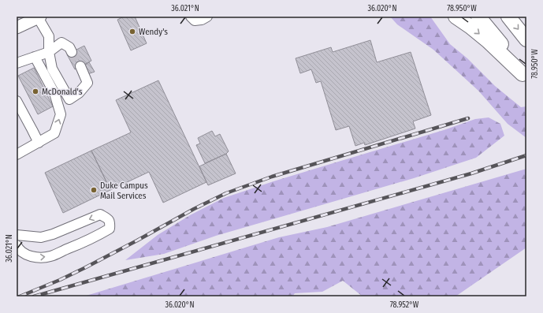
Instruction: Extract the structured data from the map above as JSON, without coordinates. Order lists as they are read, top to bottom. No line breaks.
{"places":["Wendy's","McDonald's","Duke Campus Mail Services"],"coordinates":["36.021°N","36.020°N","78.950°W","78.952°W"]}
